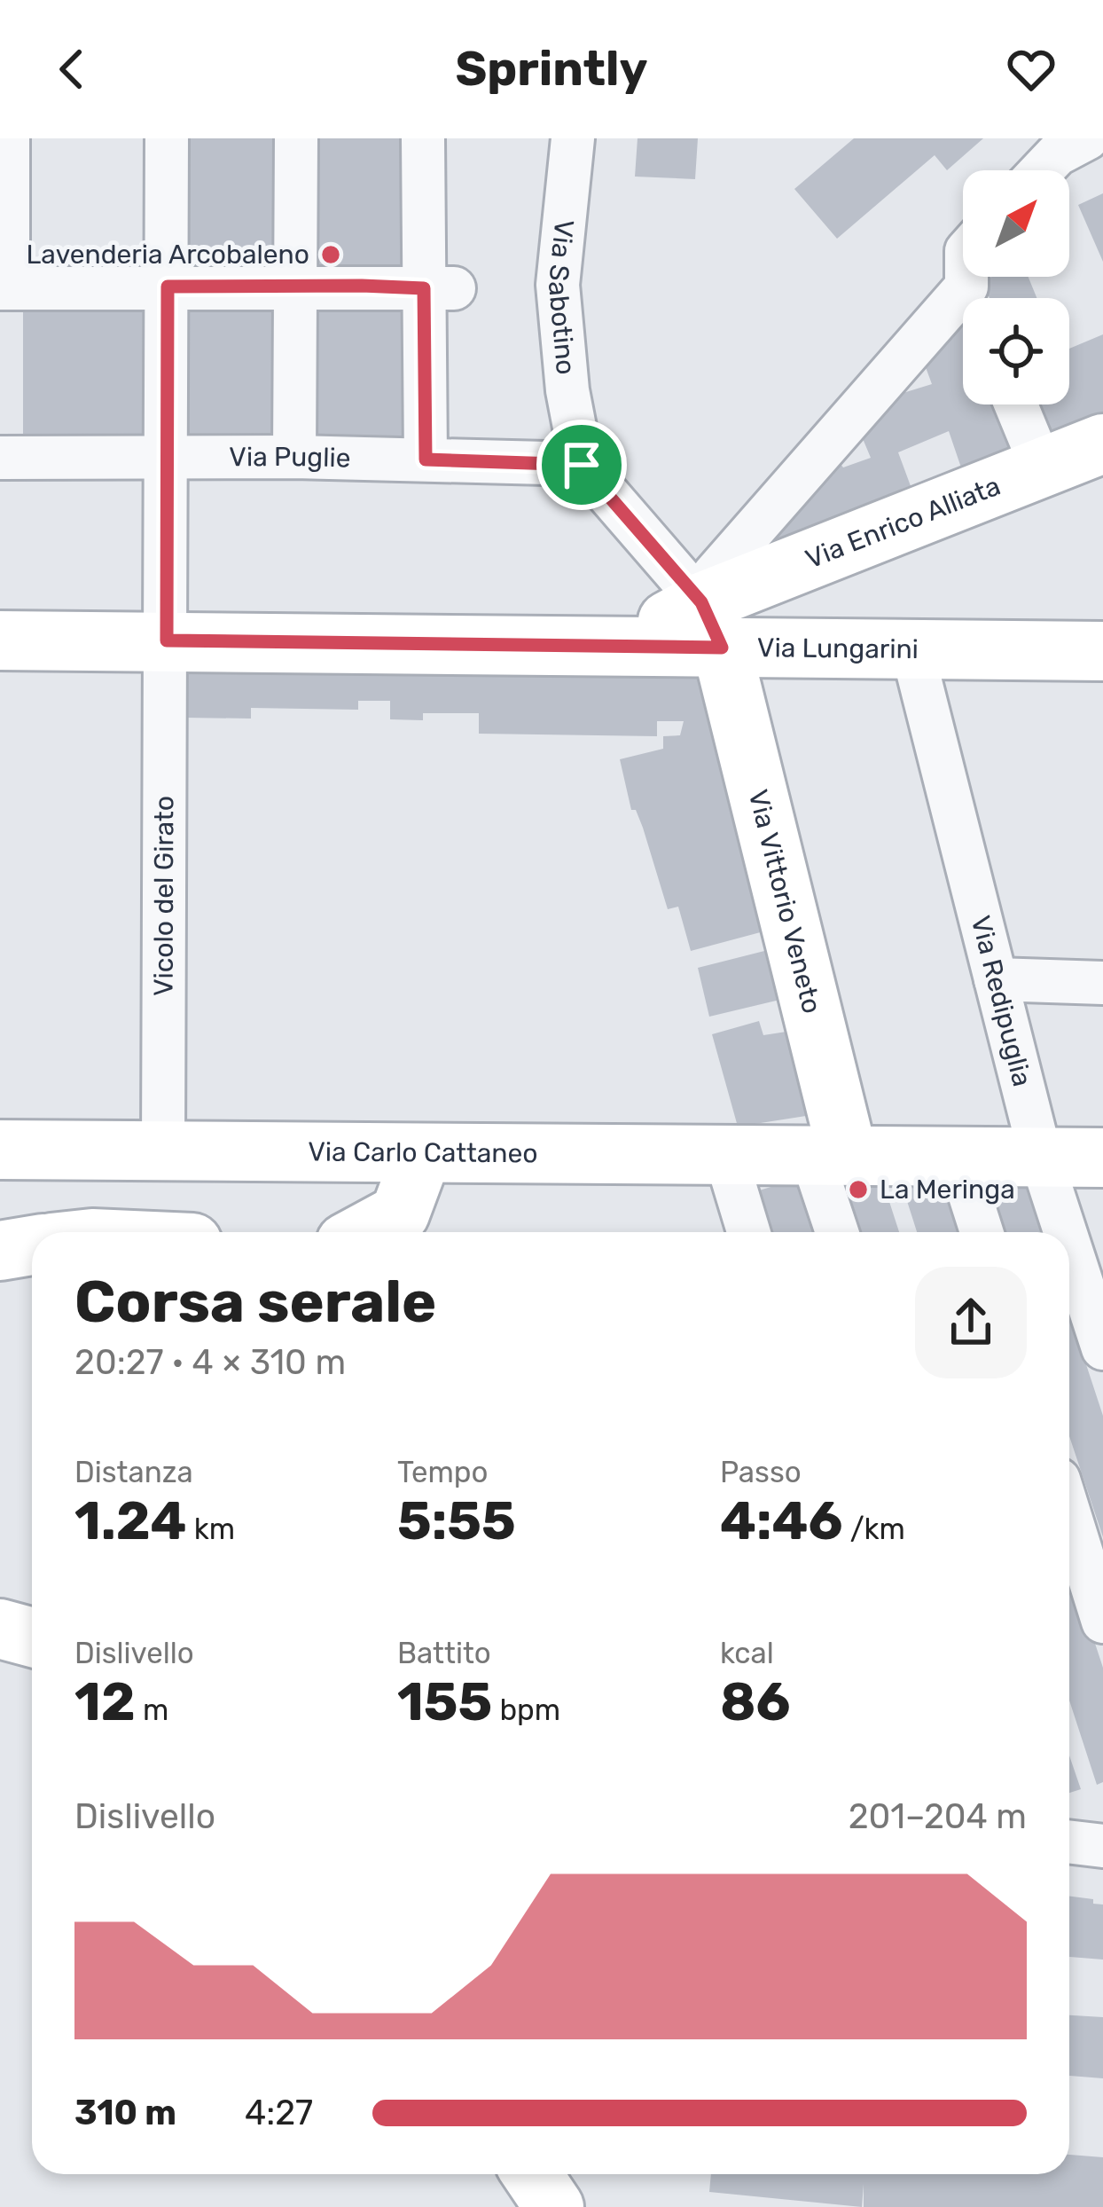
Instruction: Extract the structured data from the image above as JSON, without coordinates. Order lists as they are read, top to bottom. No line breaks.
{"streets":{"street":["Via Sabotino","Via Puglie","Via Enrico Alliata","Via Lungarini","Vicolo del Girato","Via Vittorio Veneto","Via Redipuglia","Via Carlo Cattaneo"]},"crossings":[["Via Sabotino","Via Puglie"],["Via Puglie","Vicolo del Girato"],["Via Enrico Alliata","Via Lungarini"],["Via Enrico Alliata","Vicolo del Girato"],["Via Enrico Alliata","Via Vittorio Veneto"],["Via Lungarini","Via Vittorio Veneto"],["Via Lungarini","Via Redipuglia"],["Vicolo del Girato","Via Carlo Cattaneo"],["Via Vittorio Veneto","Via Carlo Cattaneo"],["Via Redipuglia","Via Carlo Cattaneo"]],"places":["Lavenderia Arcobaleno","La Meringa"],"north":"top right","page":{"header":"Sprintly","heading":["Corsa serale","20:27 · 4 × 310 m"],"stats":[["Distanza","1.24 km"],["Tempo","5:55"],["Passo","4:46 /km"],["Dislivello","12 m"],["Battito","155 bpm"],["kcal","86"]],"chart":["Dislivello","201–204 m"],"list":[{"name":"310 m","note":"4:27"}]}}
